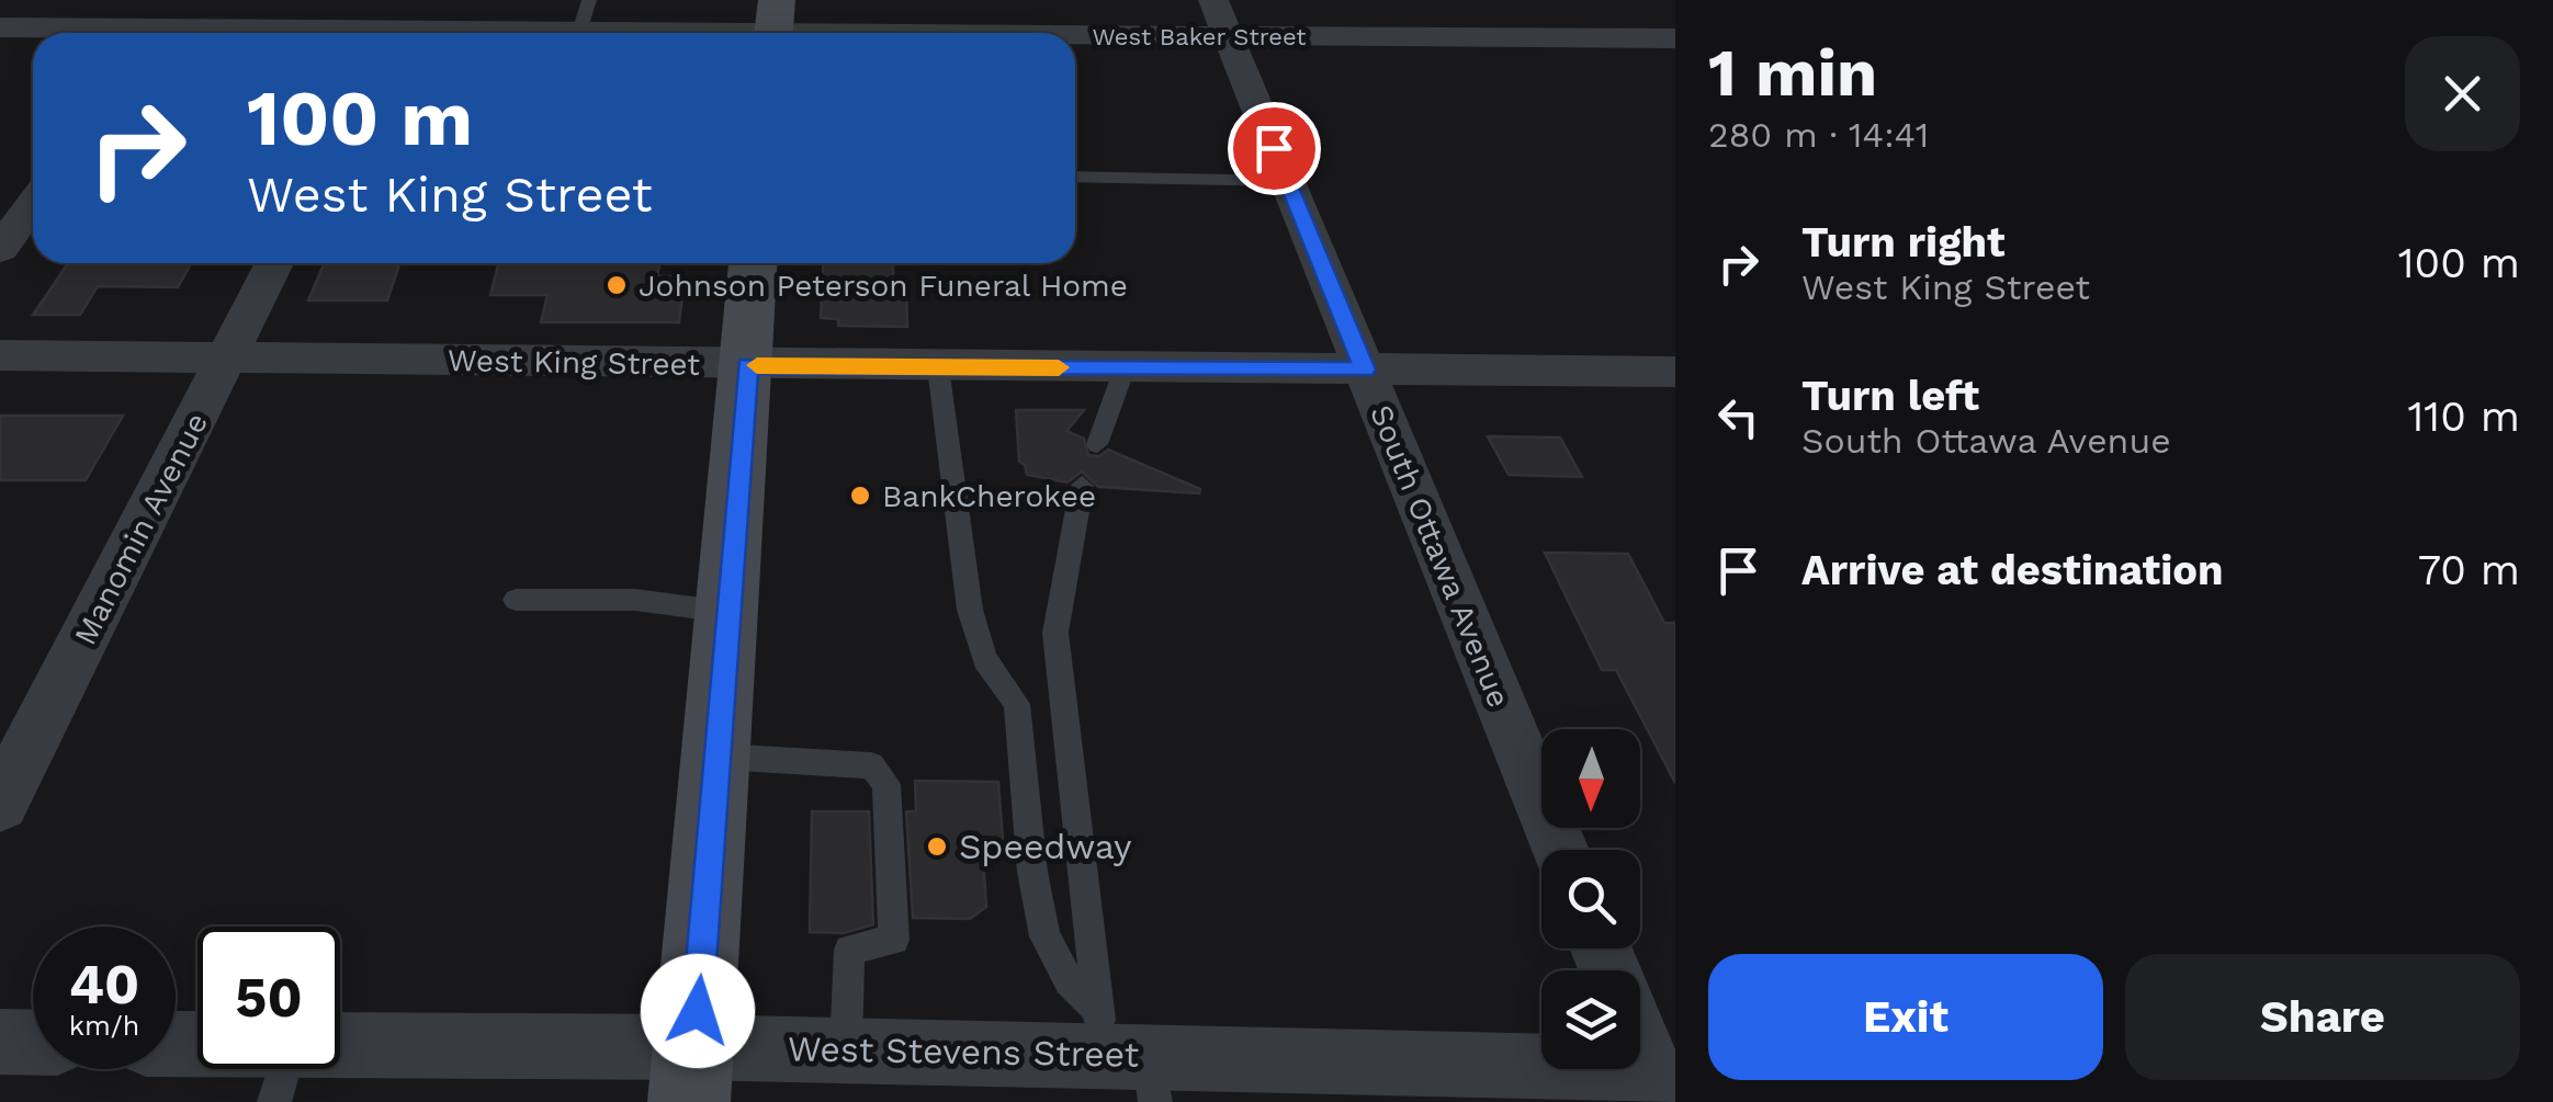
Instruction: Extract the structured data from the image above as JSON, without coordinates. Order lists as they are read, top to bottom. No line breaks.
{"streets":{"street":["West Baker Street","West King Street","Manomin Avenue","South Ottawa Avenue","West Stevens Street"]},"crossings":[["West Baker Street","South Ottawa Avenue"],["West King Street","Manomin Avenue"],["West King Street","South Ottawa Avenue"]],"places":["Johnson Peterson Funeral Home","BankCherokee","Speedway"],"north":"bottom","page":{"heading":["1 min","280 m · 14:41"],"turn":["100 m","West King Street"],"list":[{"name":"Turn right","note":"West King Street","value":"100 m"},{"name":"Turn left","note":"South Ottawa Avenue","value":"110 m"},{"name":"Arrive at destination","value":"70 m"}],"speed":"40 km/h","limit":"50","buttons":["Exit","Share"]}}
